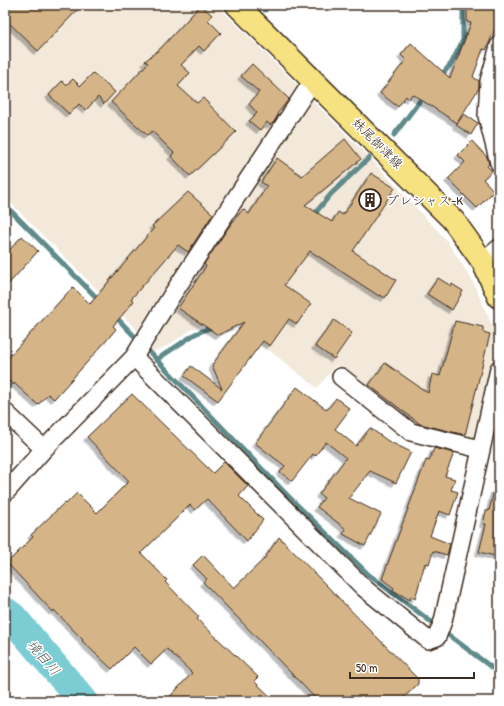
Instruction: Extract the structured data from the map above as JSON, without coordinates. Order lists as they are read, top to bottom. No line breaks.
{"streets":{"main road":["妹尾御津線"]},"water":["境目川"],"places":{"building":["プレシャス-K"]},"scale_bar":"50 m"}
